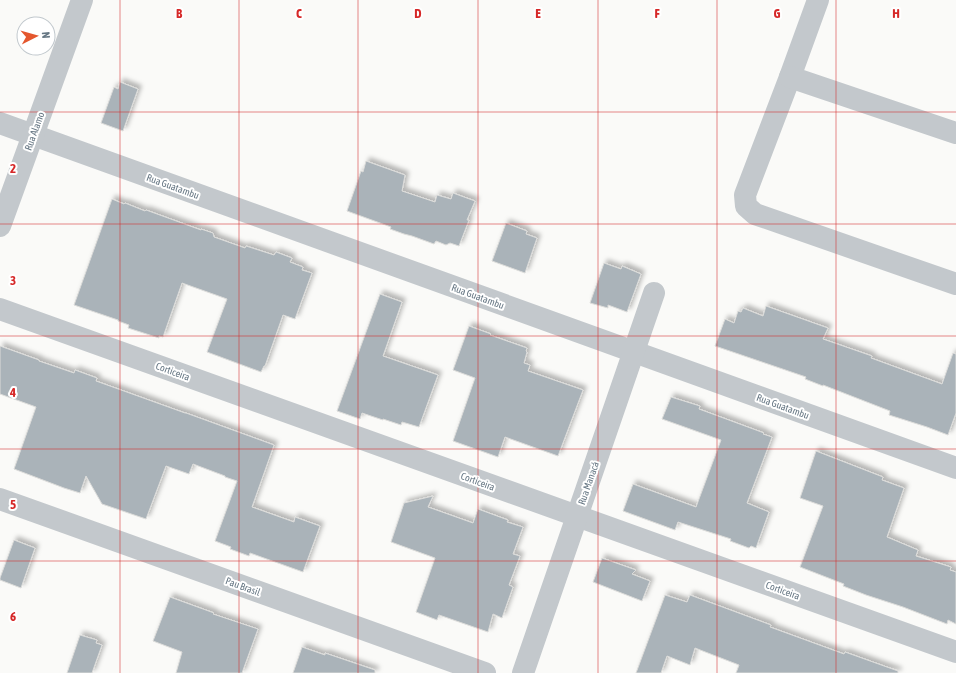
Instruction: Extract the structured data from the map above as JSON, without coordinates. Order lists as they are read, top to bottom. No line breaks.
{"streets":{"street":["Rua Alamo","Rua Guatambu","Corticeira","Rua Manacá","Pau Brasil"]},"crossings":[["Rua Alamo","Rua Guatambu"],["Rua Guatambu","Rua Manacá"],["Corticeira","Rua Manacá"]],"north":"right","grid":{"columns":["B","C","D","E","F","G","H"],"rows":["2","3","4","5","6"]}}
